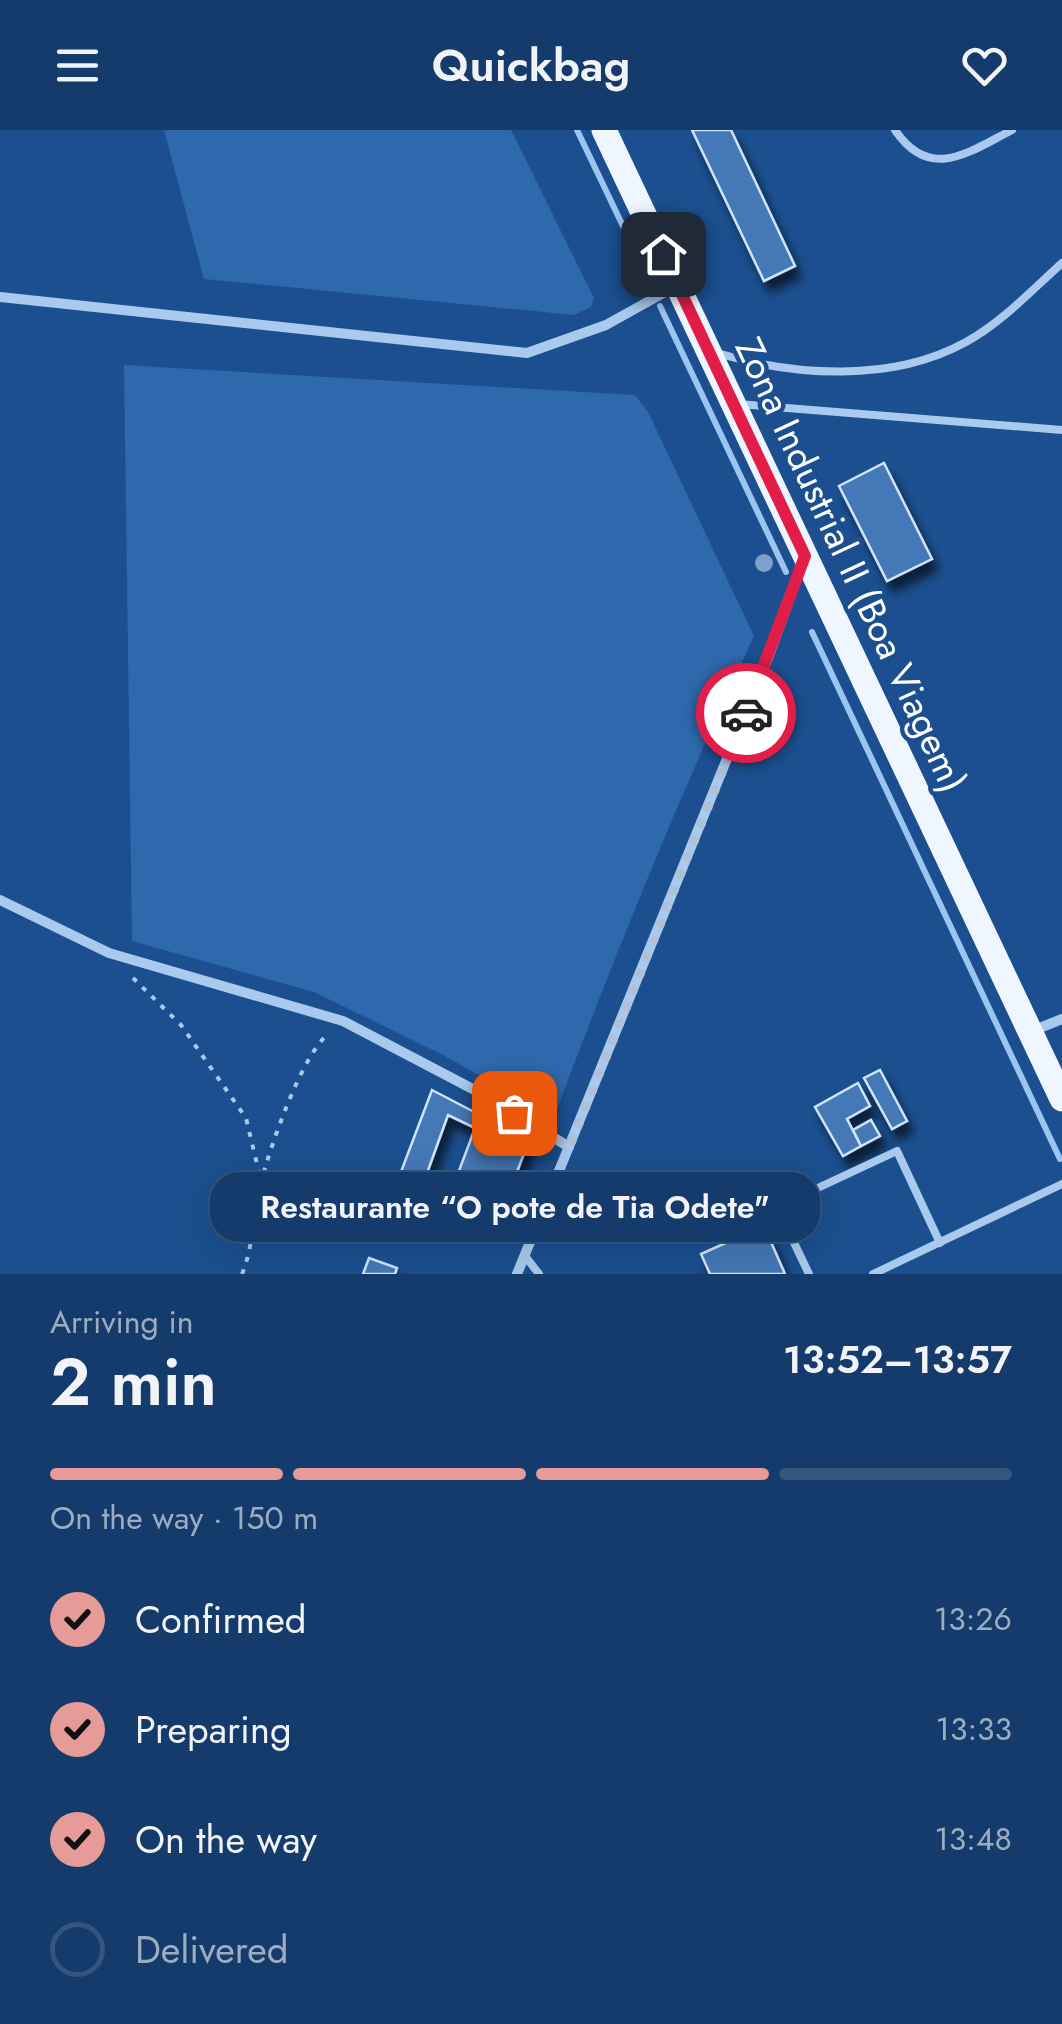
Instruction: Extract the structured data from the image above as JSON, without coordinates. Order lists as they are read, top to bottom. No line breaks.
{"streets":{"main road":["Zona Industrial II (Boa Viagem)"]},"places":["Restaurante “O pote de Tia Odete\""],"page":{"header":"Quickbag","bubble":"Restaurante “O pote de Tia Odete\"","heading":["2 min","Arriving in","13:52–13:57"],"bar":"On the way · 150 m","list":[["Confirmed","13:26"],["Preparing","13:33"],["On the way","13:48"],"Delivered"]}}
